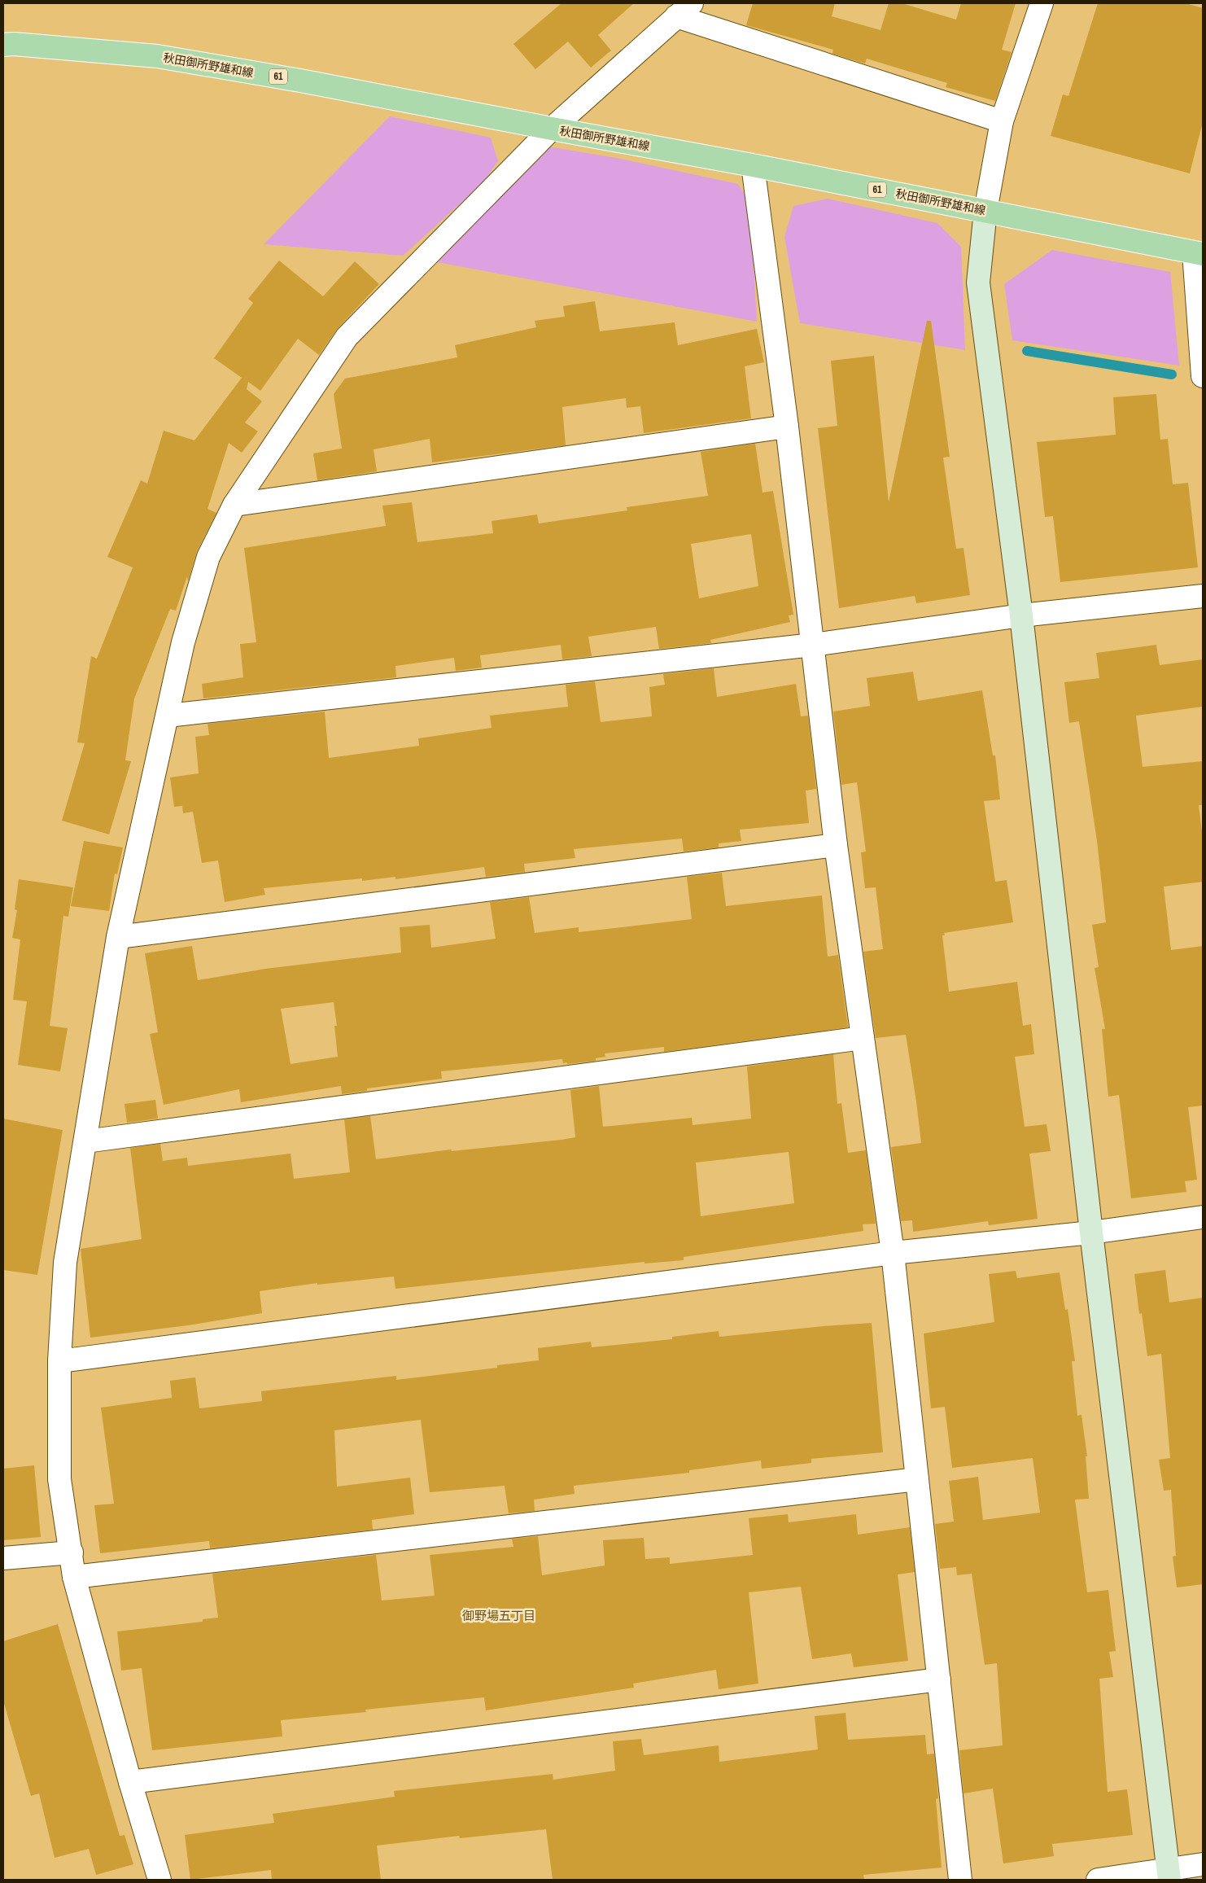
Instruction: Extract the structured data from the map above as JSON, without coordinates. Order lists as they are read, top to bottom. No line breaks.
{"streets":{"main road":["秋田御所野雄和線","61"]},"districts":["御野場五丁目"]}
